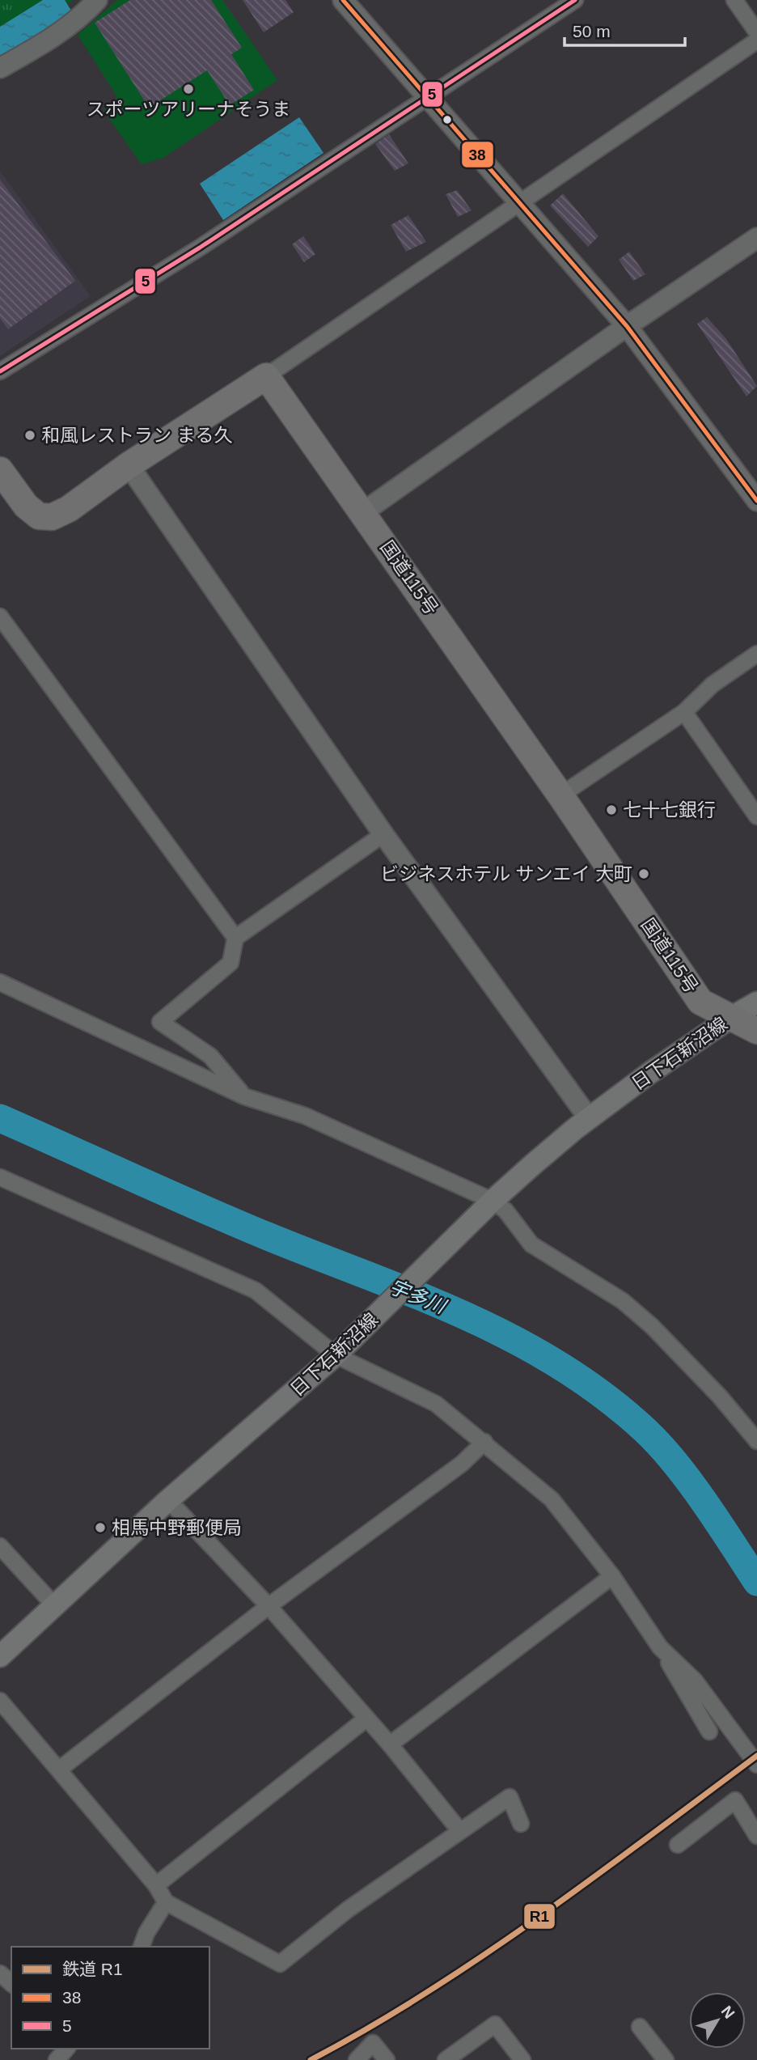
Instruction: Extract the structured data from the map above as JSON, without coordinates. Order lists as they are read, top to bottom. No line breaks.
{"streets":{"highway":["国道115号"],"main road":["日下石新沼線"]},"crossings":[["国道115号","日下石新沼線"]],"water":["宇多川"],"places":["スポーツアリーナそうま","和風レストラン まる久","七十七銀行","ビジネスホテル サンエイ 大町","相馬中野郵便局"],"lines":["transit line 38","transit line 5","rail line R1"],"legend":["鉄道 R1","38","5"],"scale_bar":"50 m","north":"top right"}
